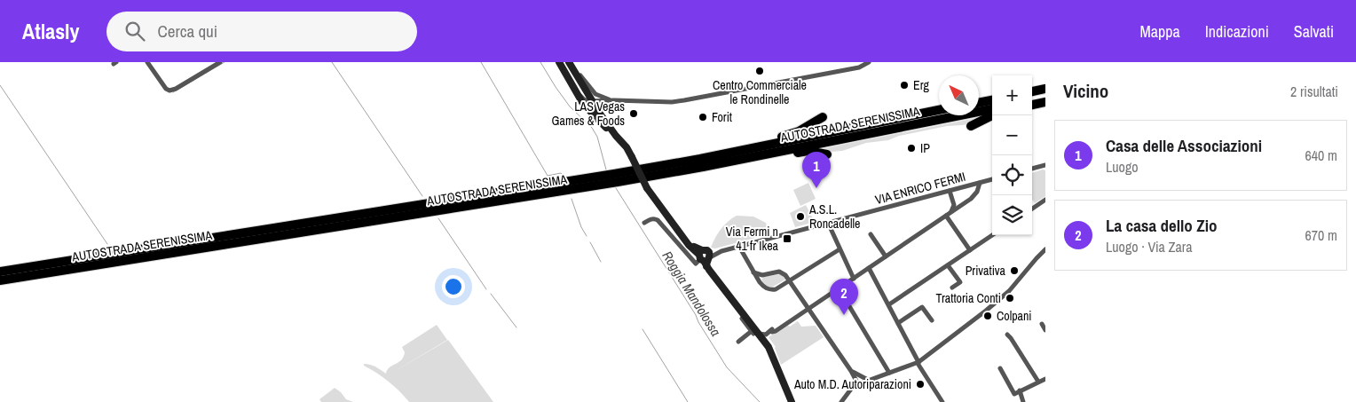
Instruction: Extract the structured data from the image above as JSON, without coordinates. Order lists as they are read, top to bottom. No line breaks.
{"streets":{"highway":["AUTOSTRADA SERENISSIMA"],"street":["VIA ENRICO FERMI"]},"water":["Roggia Mandolossa"],"places":{"other":["Centro Commerciale le Rondinelle","Erg","LAS Vegas Games & Foods","Forit","IP","A.S.L. Roncadelle","Privativa","Trattoria Conti","Colpani","Auto M.D. Autoriparazioni"],"transit":["Via Fermi n 41 fr Ikea"]},"north":"top left","page":{"header":"Atlasly","search":"Cerca qui","nav":["Mappa","Indicazioni","Salvati"],"heading":["Vicino","2 risultati"],"map_buttons":["+","−"],"list":[{"mark":"1","name":"Casa delle Associazioni","note":"Luogo","value":"640 m"},{"mark":"2","name":"La casa dello Zio","note":"Luogo · Via Zara","value":"670 m"}],"pins":["1","2"]}}
